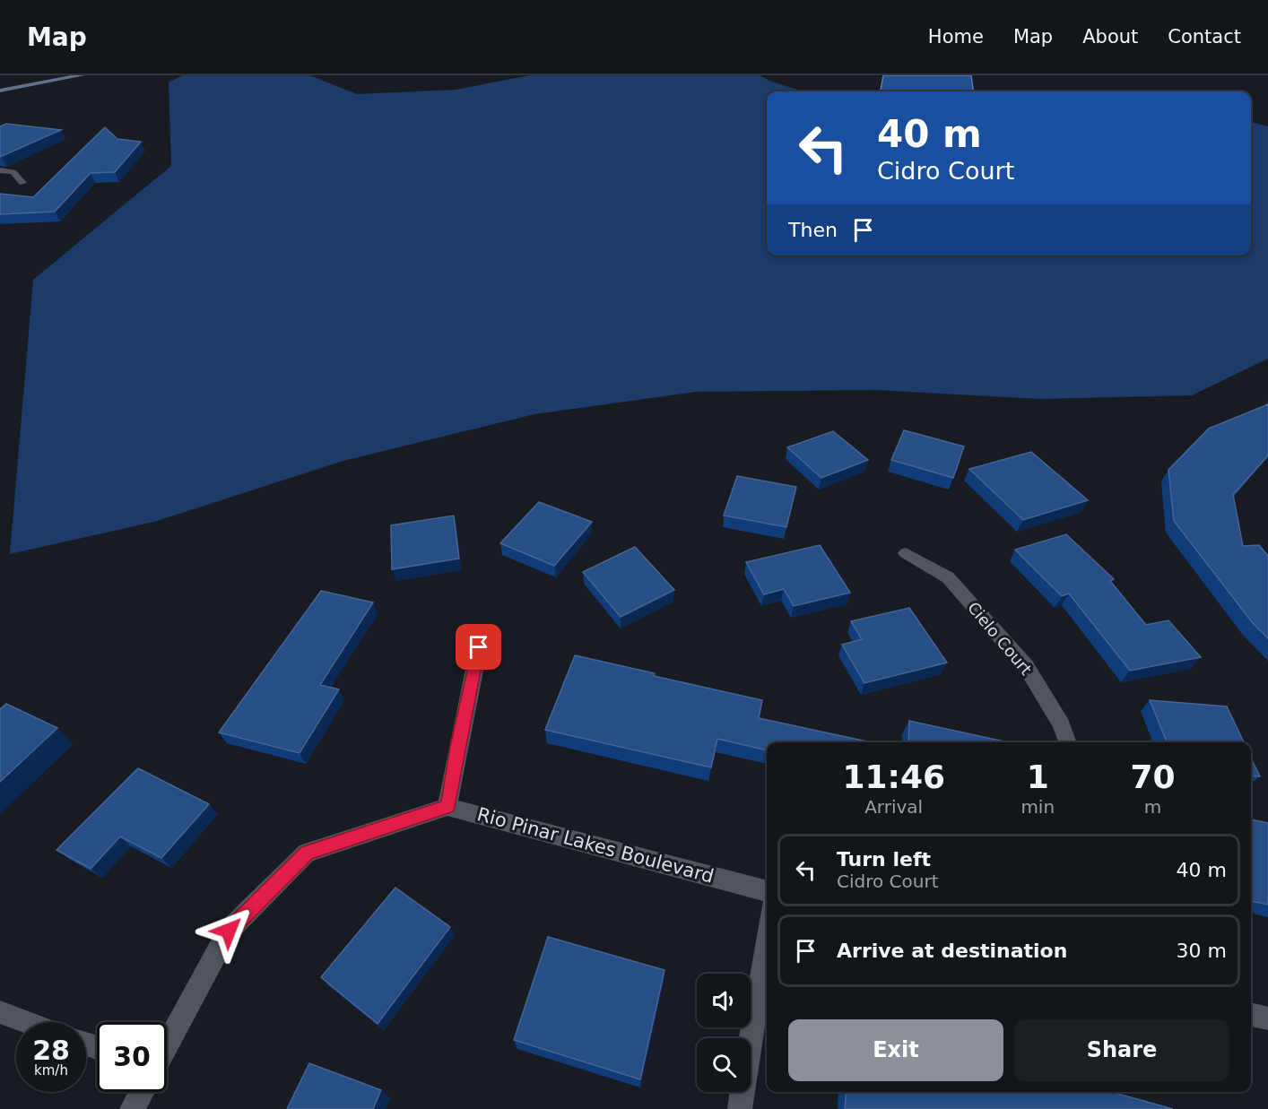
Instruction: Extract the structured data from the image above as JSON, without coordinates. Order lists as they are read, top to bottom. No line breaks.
{"streets":{"street":["Cielo Court","Rio Pinar Lakes Boulevard"]},"page":{"header":"Map","nav":["Home","Map","About","Contact"],"turn":["40 m","Cidro Court"],"then":"Then","eta":["11:46","Arrival","1","min","70","m"],"list":[{"name":"Turn left","note":"Cidro Court","value":"40 m"},{"name":"Arrive at destination","value":"30 m"}],"buttons":["Exit","Share"],"speed":"28 km/h","limit":"30"}}
